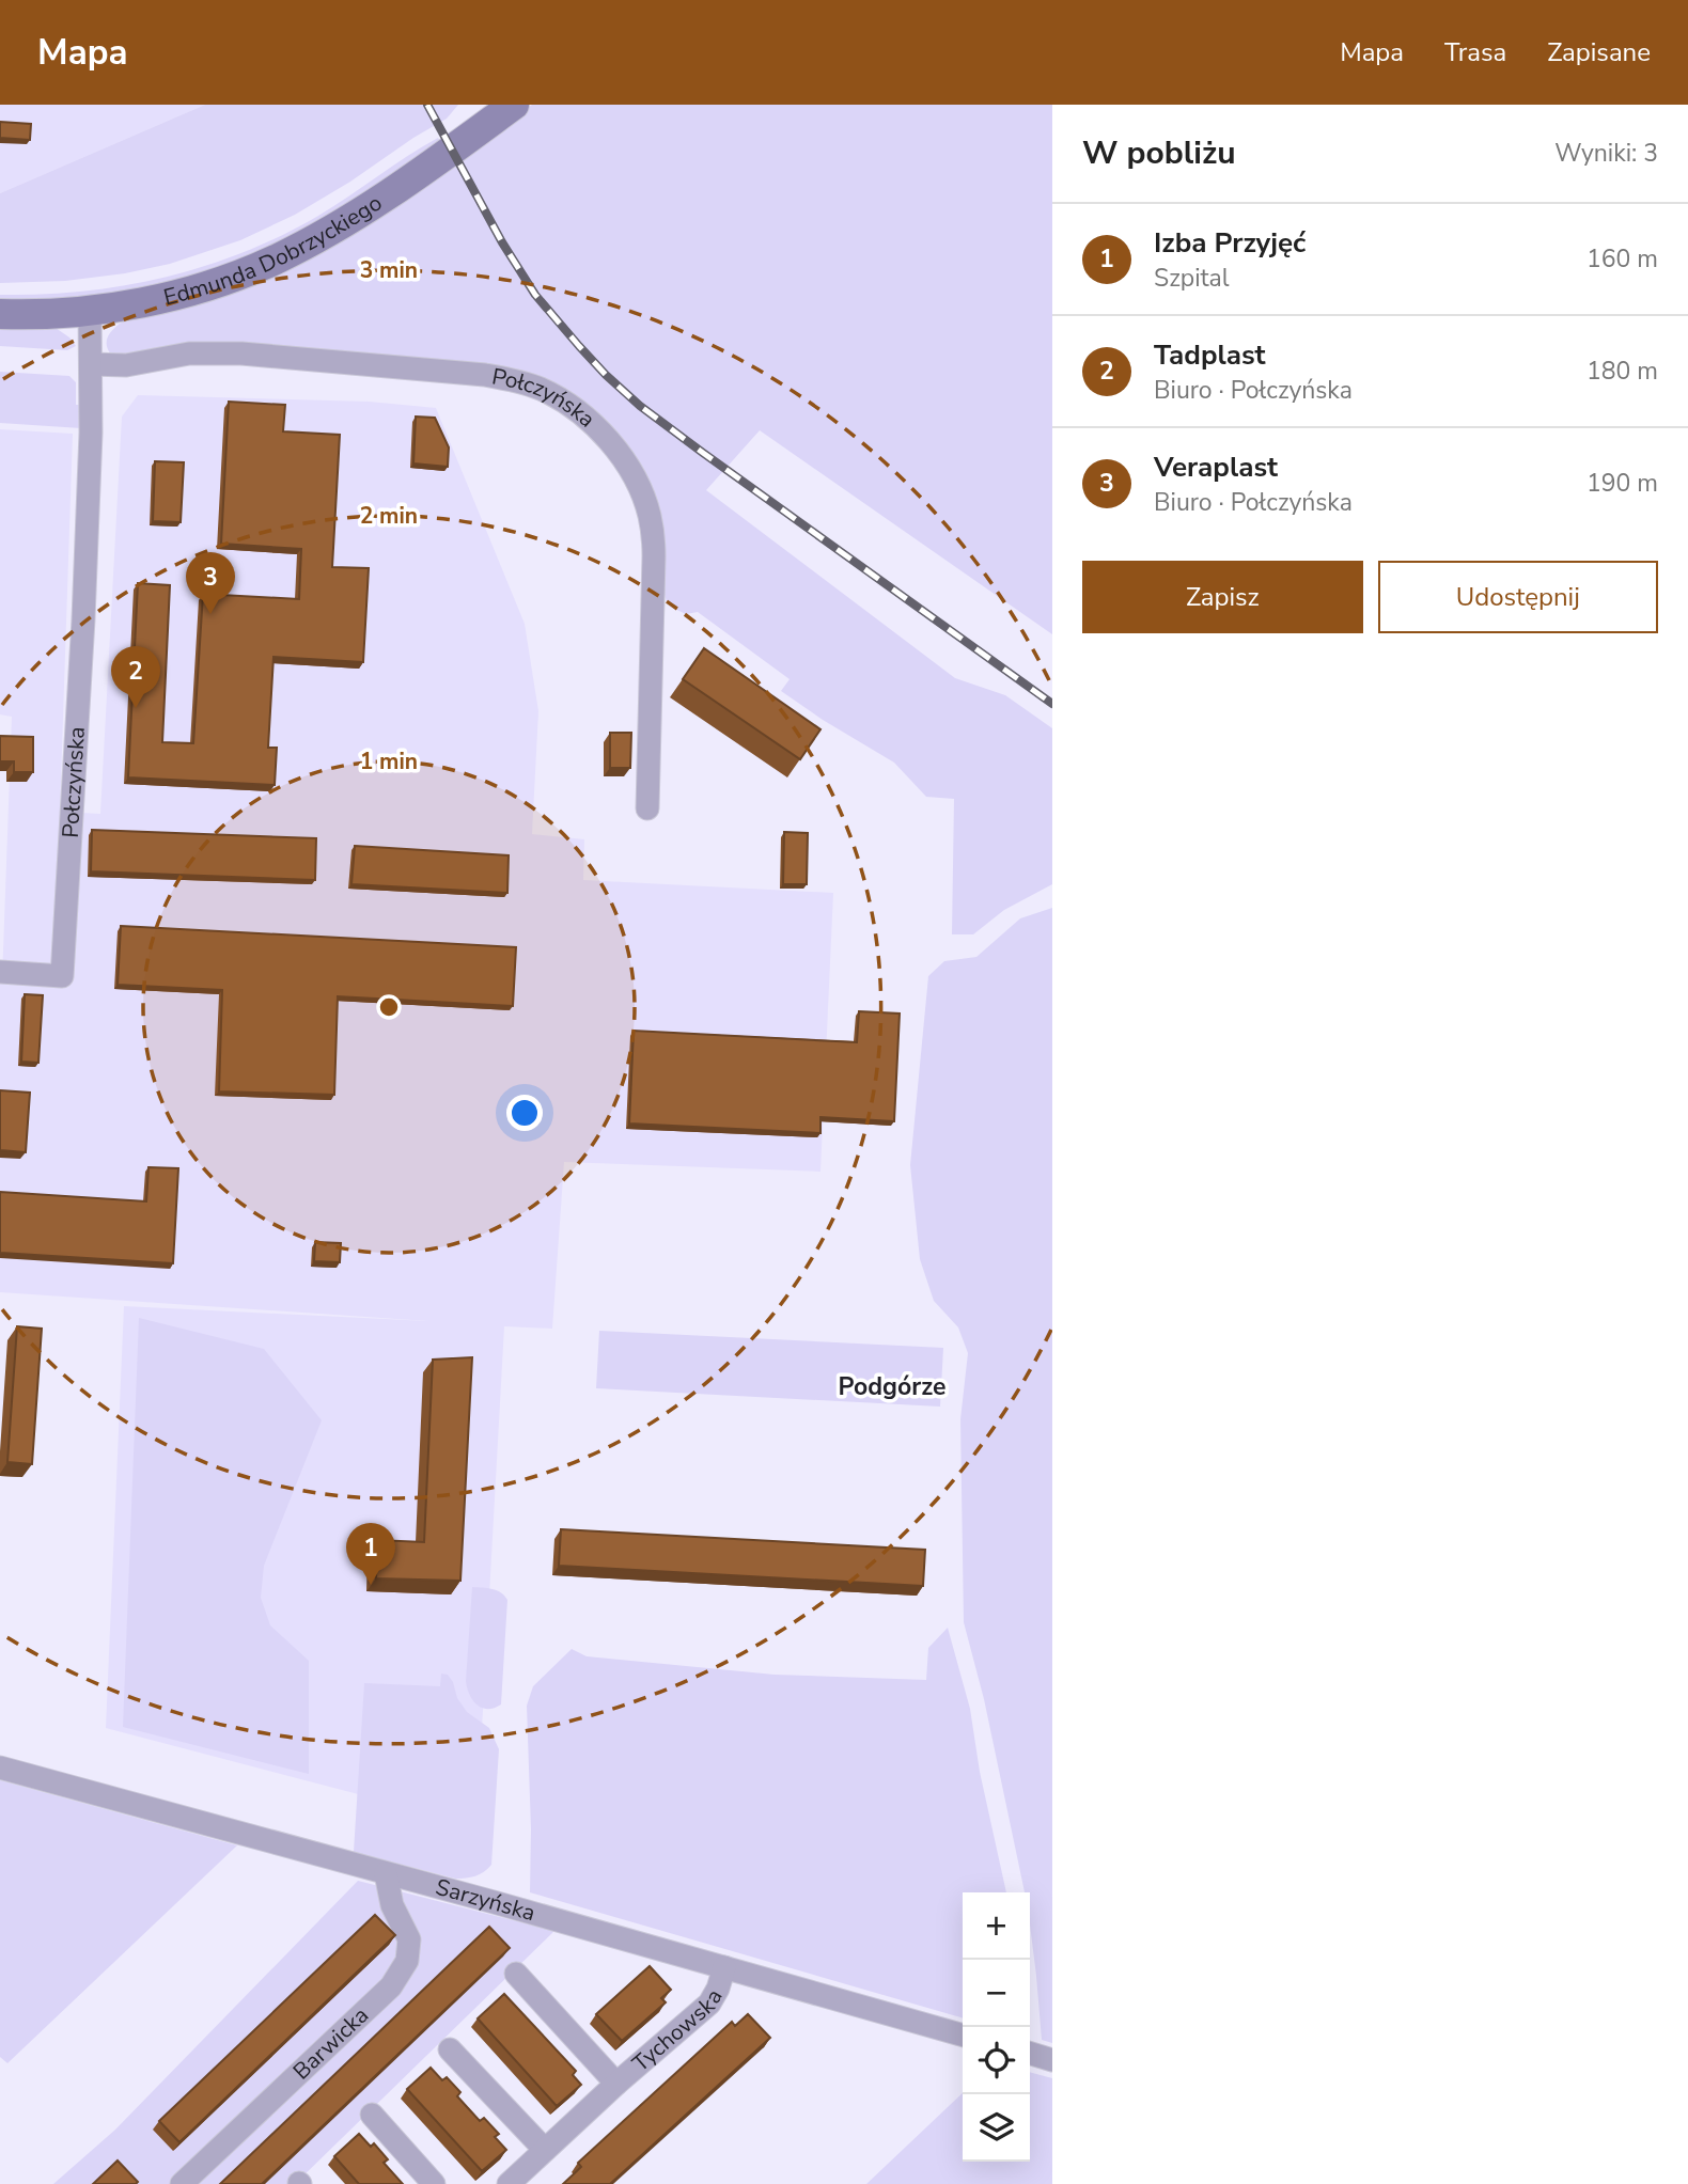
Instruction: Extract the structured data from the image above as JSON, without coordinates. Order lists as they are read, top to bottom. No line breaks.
{"streets":{"main road":["Edmunda Dobrzyckiego"],"street":["Połczyńska","Sarzyńska","Tychowska","Barwicka"]},"crossings":[["Edmunda Dobrzyckiego","Połczyńska"],["Sarzyńska","Tychowska"],["Sarzyńska","Barwicka"]],"districts":["Podgórze"],"page":{"header":"Mapa","nav":["Mapa","Trasa","Zapisane"],"heading":["W pobliżu","Wyniki: 3"],"list":[{"mark":"1","name":"Izba Przyjęć","note":"Szpital","value":"160 m"},{"mark":"2","name":"Tadplast","note":"Biuro · Połczyńska","value":"180 m"},{"mark":"3","name":"Veraplast","note":"Biuro · Połczyńska","value":"190 m"}],"buttons":["Zapisz","Udostępnij"],"pins":["3","2","1"],"map_buttons":["+","−"]},"rings":["3 min","2 min","1 min"]}
